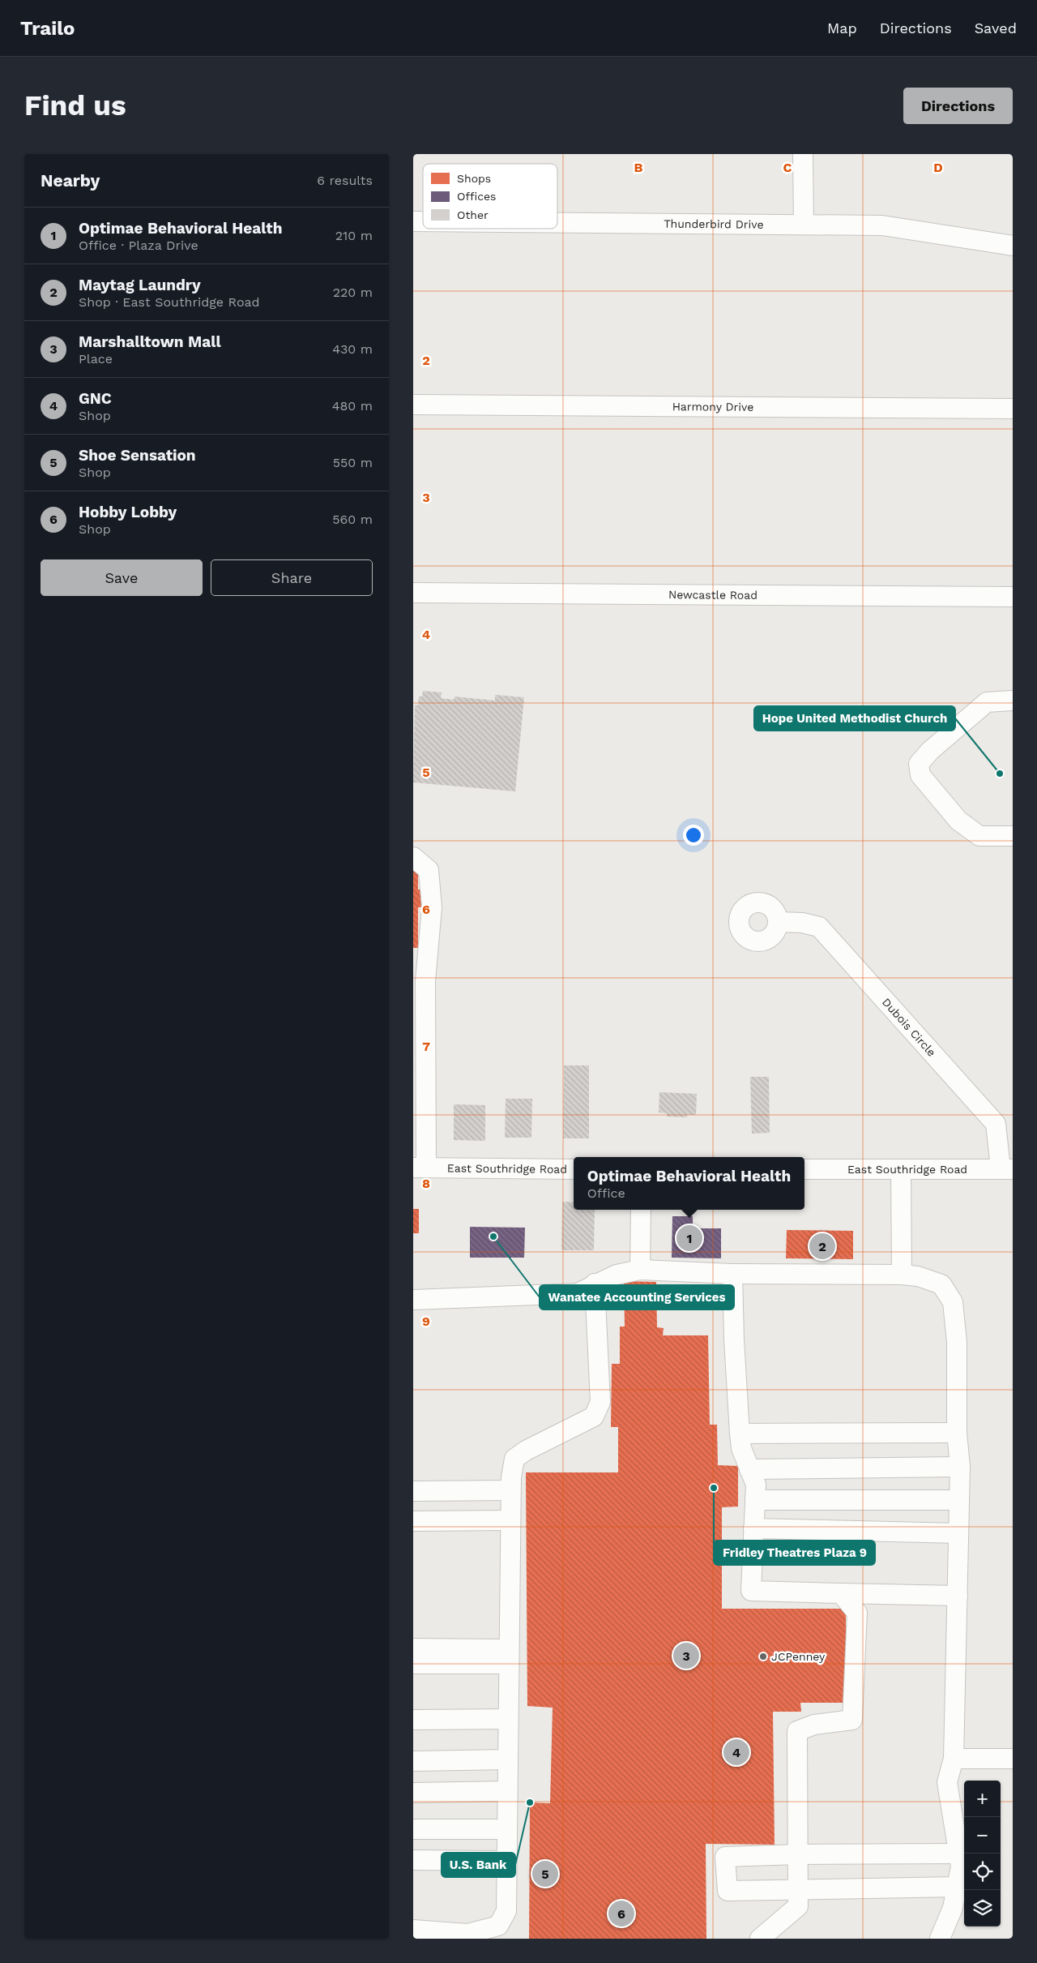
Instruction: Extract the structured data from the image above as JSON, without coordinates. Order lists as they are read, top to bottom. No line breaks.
{"streets":{"street":["Thunderbird Drive","Harmony Drive","Newcastle Road","Dubois Circle","East Southridge Road"]},"crossings":[["Dubois Circle","East Southridge Road"]],"places":["Hope United Methodist Church","Wanatee Accounting Services","Fridley Theatres Plaza 9","JCPenney","U.S. Bank"],"legend":["Shops","Offices","Other"],"page":{"header":"Trailo","nav":["Map","Directions","Saved"],"buttons":["Directions",["Save","Share"]],"title":"Find us","heading":["Nearby","6 results"],"list":[{"mark":"1","name":"Optimae Behavioral Health","note":"Office · Plaza Drive","value":"210 m"},{"mark":"2","name":"Maytag Laundry","note":"Shop · East Southridge Road","value":"220 m"},{"mark":"3","name":"Marshalltown Mall","note":"Place","value":"430 m"},{"mark":"4","name":"GNC","note":"Shop","value":"480 m"},{"mark":"5","name":"Shoe Sensation","note":"Shop","value":"550 m"},{"mark":"6","name":"Hobby Lobby","note":"Shop","value":"560 m"}],"popup":["Optimae Behavioral Health","Office"],"pins":["1","2","3","4","5","6"],"map_buttons":["+","−"]},"grid":{"columns":["B","C","D"],"rows":["2","3","4","5","6","7","8","9"]}}
